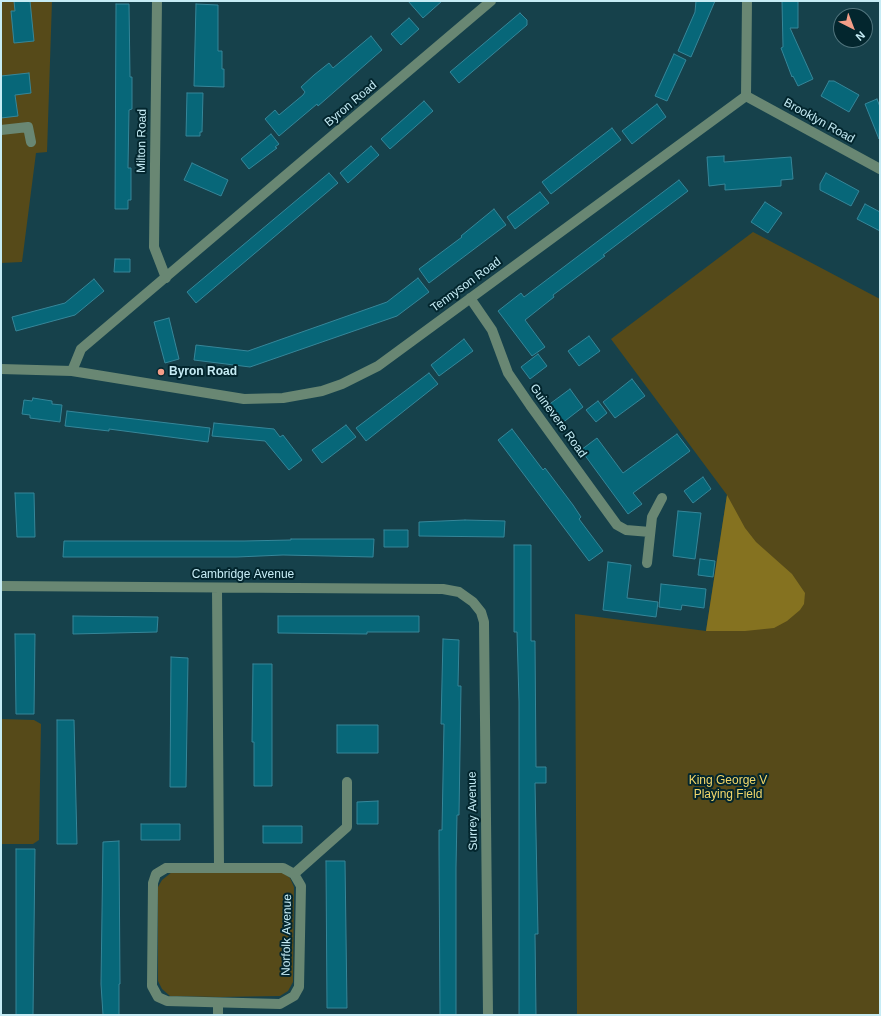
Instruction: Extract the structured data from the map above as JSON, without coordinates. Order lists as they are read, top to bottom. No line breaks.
{"streets":{"street":["Byron Road","Brooklyn Road","Milton Road","Tennyson Road","Guinevere Road","Cambridge Avenue","Surrey Avenue","Norfolk Avenue"]},"crossings":[["Byron Road","Milton Road"],["Byron Road","Tennyson Road"],["Brooklyn Road","Tennyson Road"],["Tennyson Road","Guinevere Road"],["Cambridge Avenue","Surrey Avenue"]],"parks":["King George V Playing Field"],"places":["Byron Road"],"north":"bottom right"}
